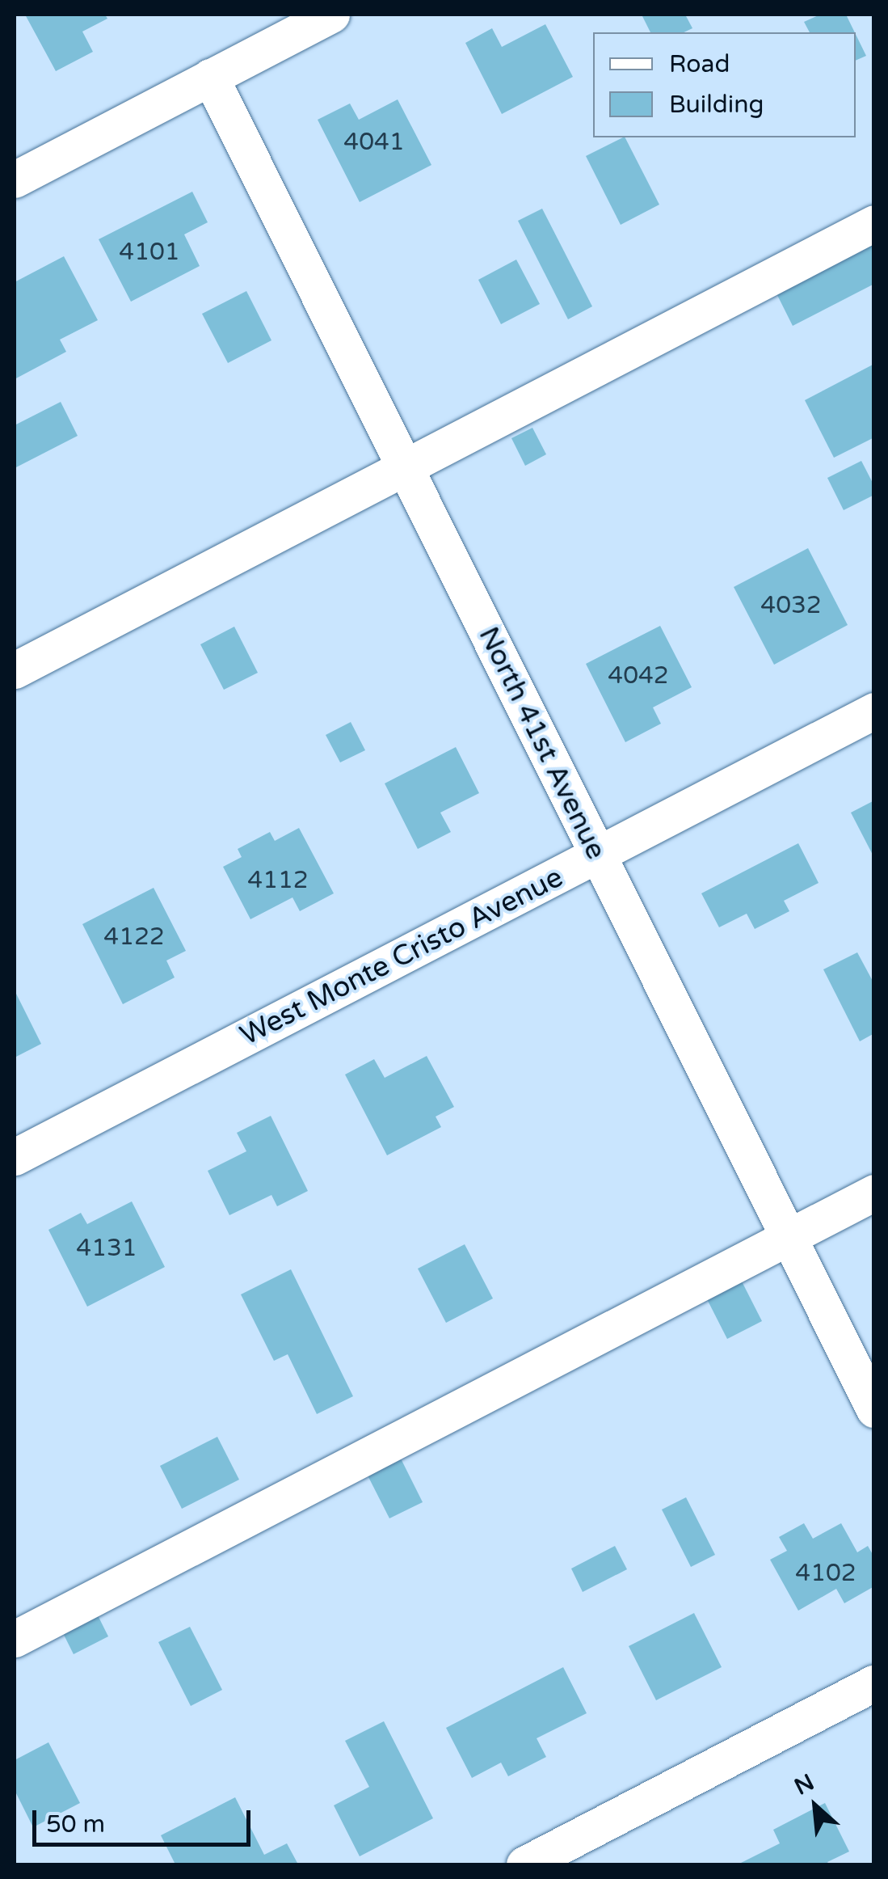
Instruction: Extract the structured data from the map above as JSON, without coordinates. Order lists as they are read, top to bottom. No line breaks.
{"streets":{"street":["North 41st Avenue","West Monte Cristo Avenue"]},"crossings":[["North 41st Avenue","West Monte Cristo Avenue"]],"house_numbers":["4041","4101","4032","4042","4112","4122","4131","4102"],"legend":["Road","Building"],"scale_bar":"50 m","north":"top left"}
